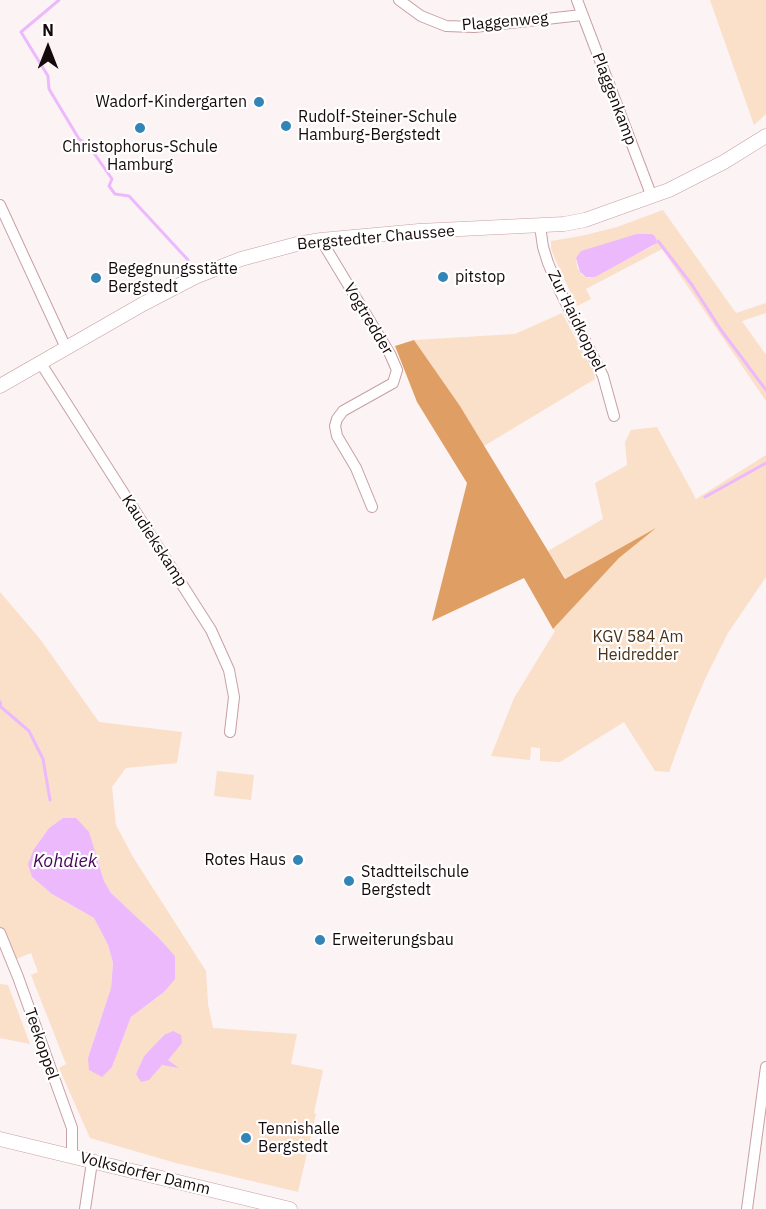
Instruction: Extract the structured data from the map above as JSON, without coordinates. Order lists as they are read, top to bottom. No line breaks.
{"streets":{"main road":["Bergstedter Chaussee","Volksdorfer Damm"],"street":["Plaggenweg","Plaggenkamp","Vogtredder","Zur Haidkoppel","Kaudiekskamp","Teekoppel"]},"crossings":[["Plaggenweg","Plaggenkamp"],["Plaggenkamp","Bergstedter Chaussee"],["Bergstedter Chaussee","Vogtredder"],["Bergstedter Chaussee","Zur Haidkoppel"],["Bergstedter Chaussee","Kaudiekskamp"],["Teekoppel","Volksdorfer Damm"]],"water":["Kohdiek"],"parks":["KGV 584 Am Heidredder"],"places":["Wadorf-Kindergarten","Rudolf-Steiner-Schule Hamburg-Bergstedt","Christophorus-Schule Hamburg","pitstop","Begegnungsstätte Bergstedt","Rotes Haus","Stadtteilschule Bergstedt","Erweiterungsbau","Tennishalle Bergstedt"],"north":"top"}
